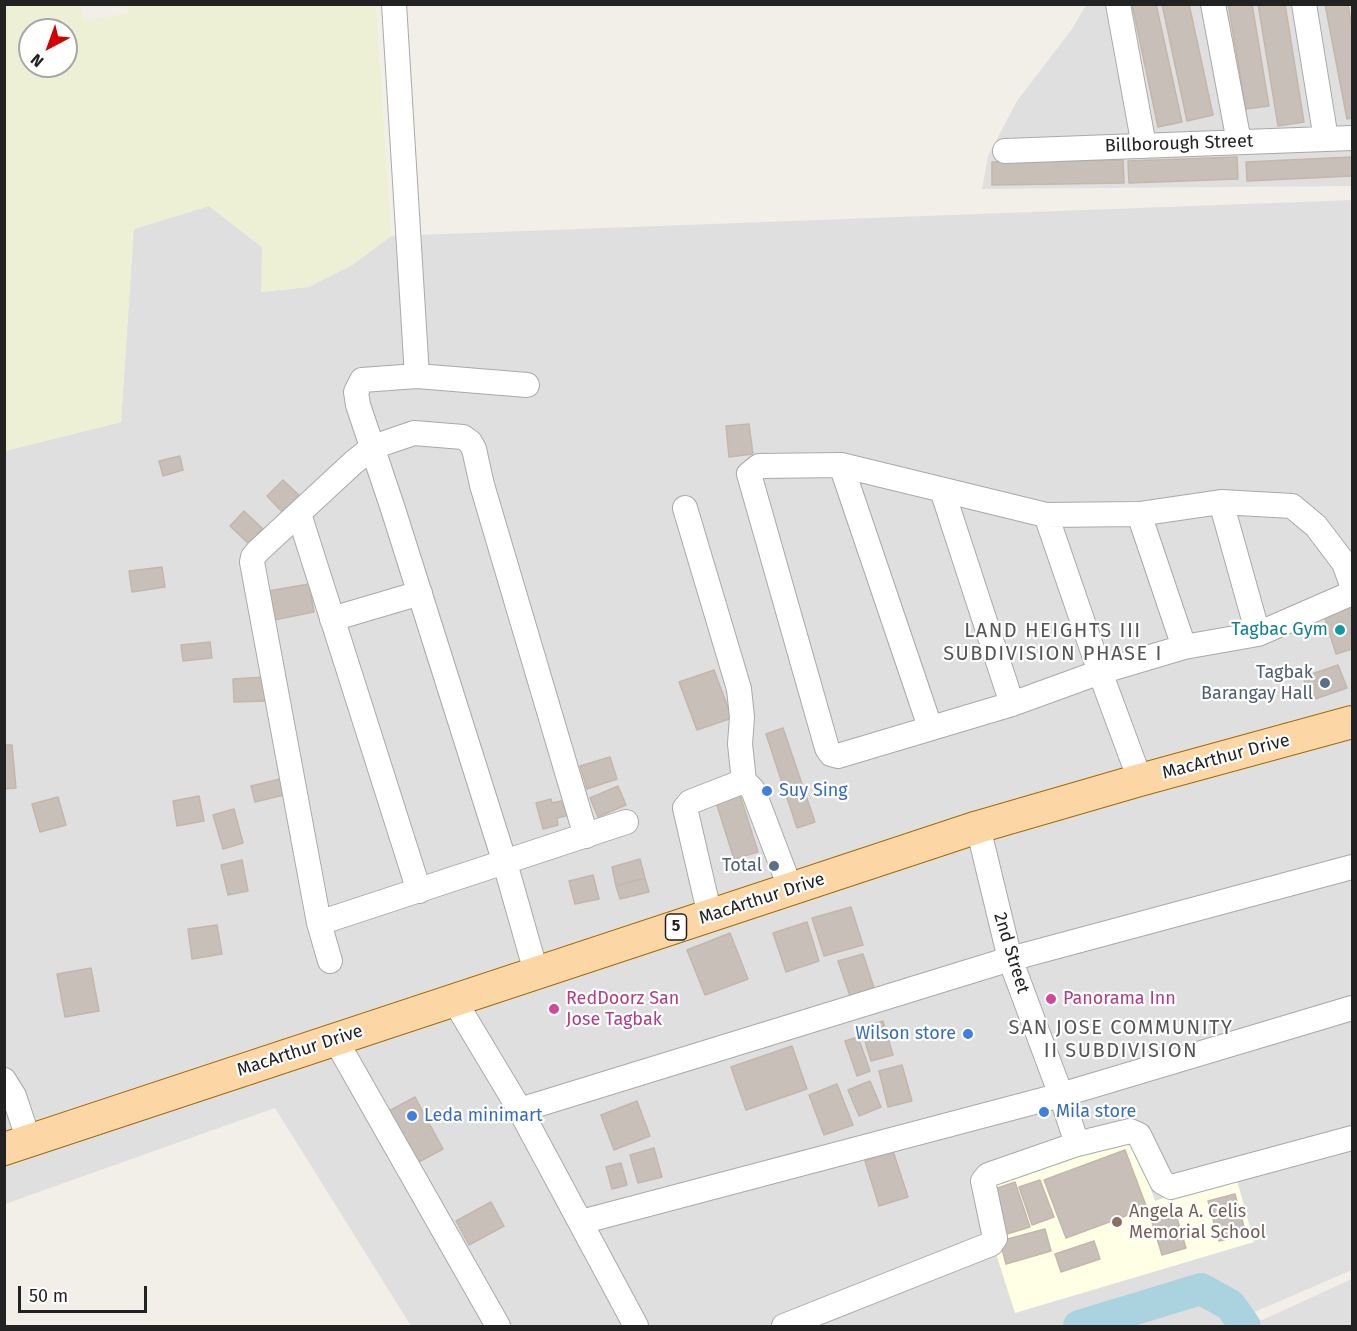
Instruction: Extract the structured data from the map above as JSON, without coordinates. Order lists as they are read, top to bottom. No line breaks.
{"streets":{"main road":["MacArthur Drive","5"],"street":["Billborough Street","2nd Street"]},"crossings":[["MacArthur Drive","2nd Street"]],"districts":["LAND HEIGHTS III SUBDIVISION PHASE I","SAN JOSE COMMUNITY II SUBDIVISION"],"places":["Tagbac Gym","Tagbak Barangay Hall","Suy Sing","Total","Panorama Inn","RedDoorz San Jose Tagbak","Wilson store","Mila store","Leda minimart","Angela A. Celis Memorial School"],"scale_bar":"50 m","north":"bottom left"}
